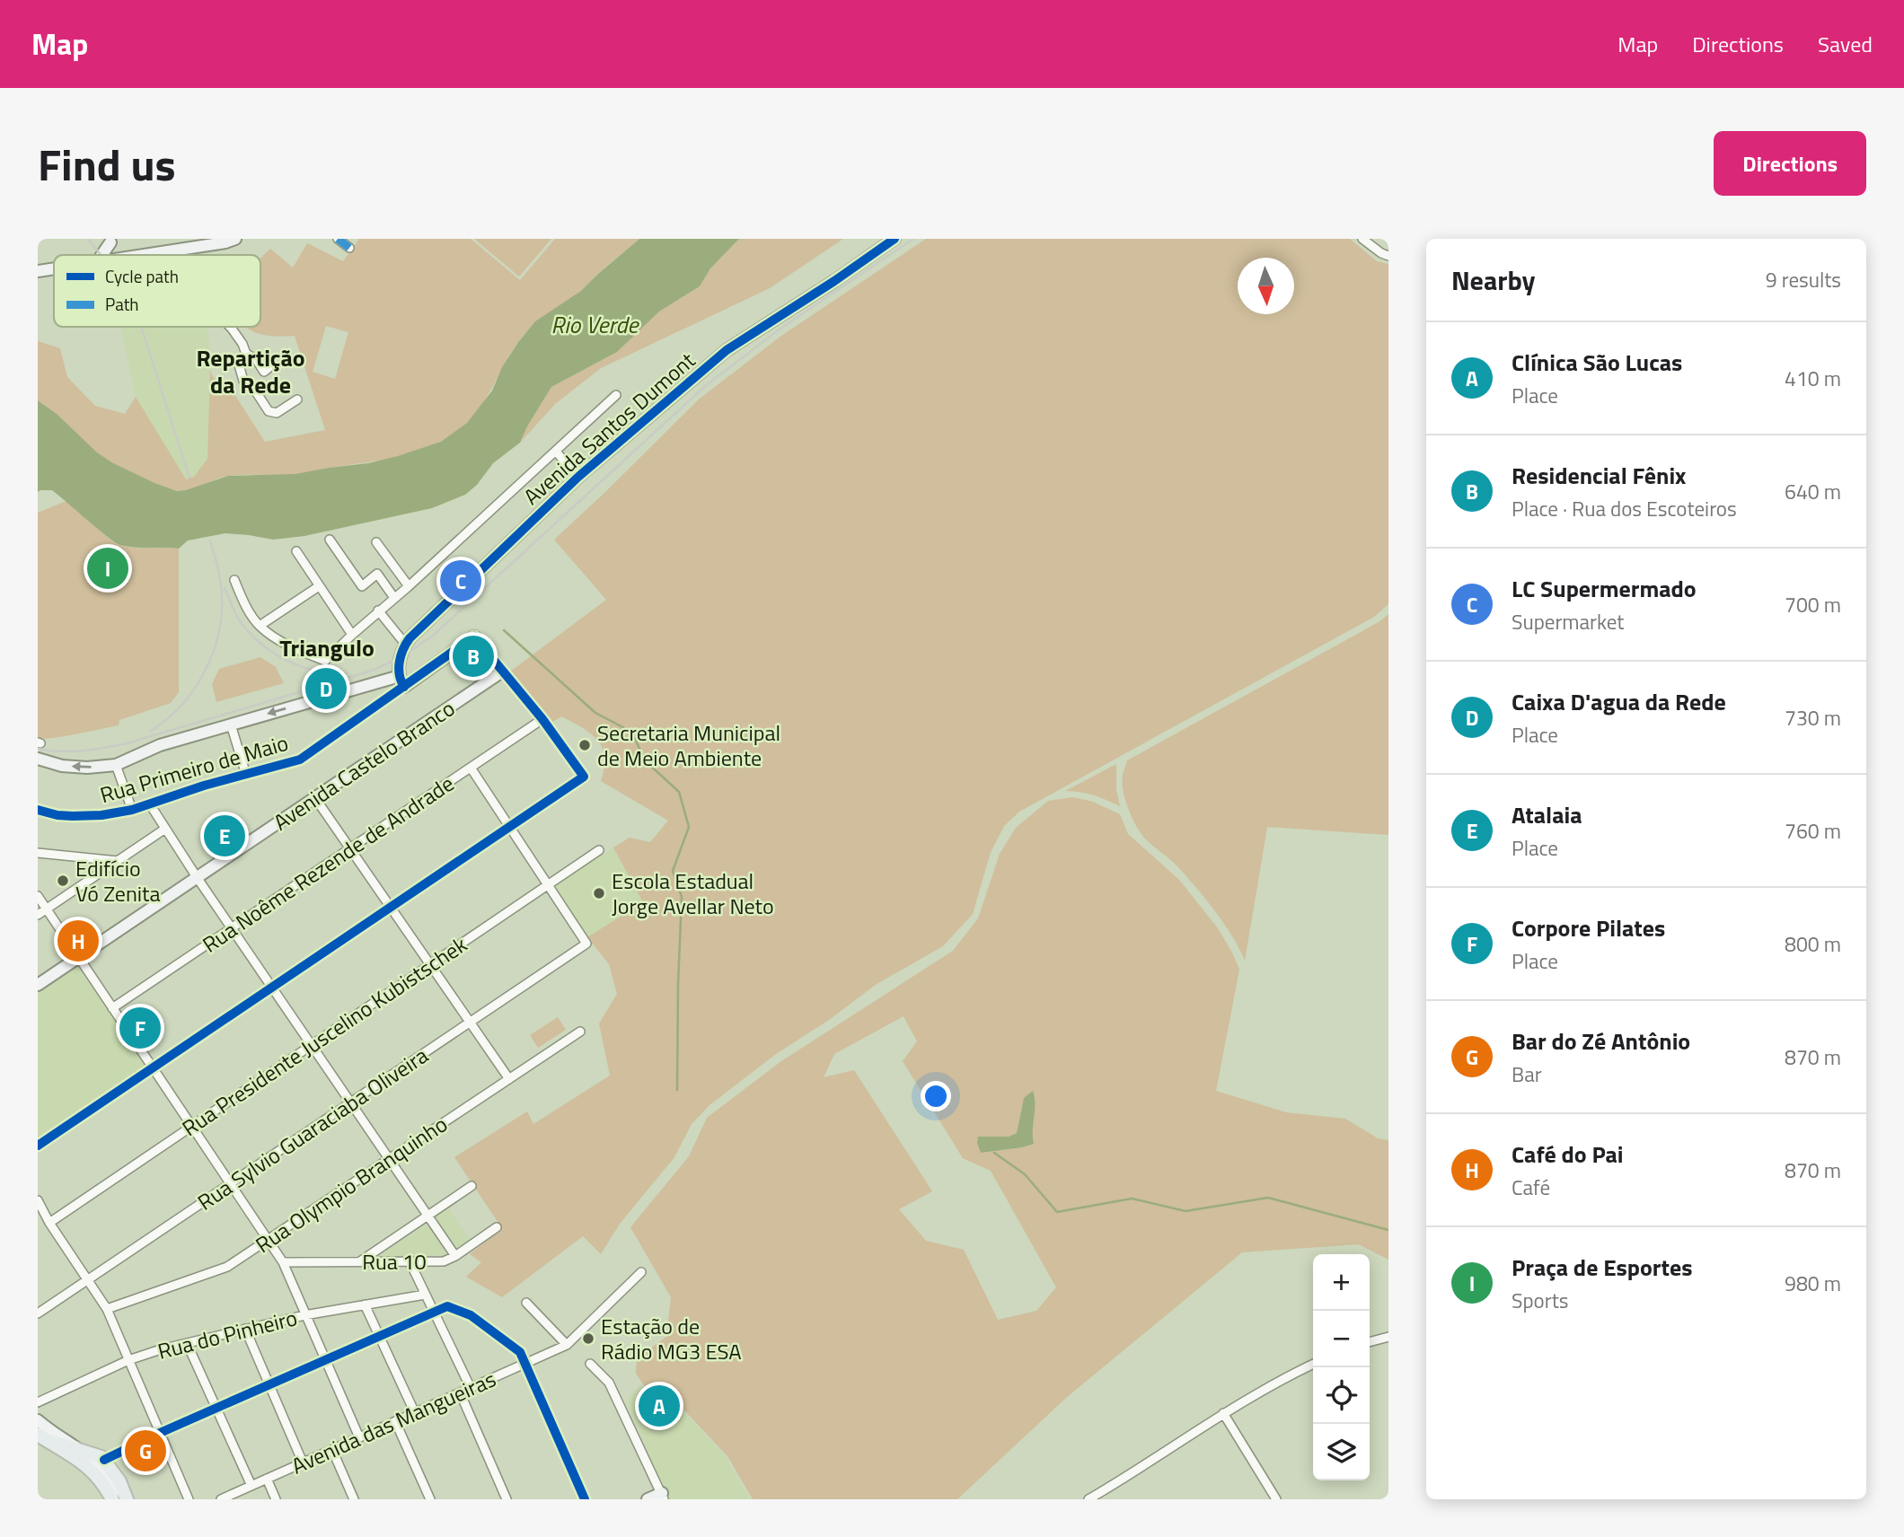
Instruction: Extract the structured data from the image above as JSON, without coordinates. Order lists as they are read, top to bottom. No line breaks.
{"streets":{"street":["Avenida Santos Dumont","Avenida Castelo Branco","Rua Primeiro de Maio","Rua Noême Rezende de Andrade","Rua Presidente Juscelino Kubistschek","Rua Sylvio Guaraciaba Oliveira","Rua Olympio Branquinho","Rua 10","Rua do Pinheiro","Avenida das Mangueiras"]},"crossings":[["Avenida Castelo Branco","Rua Primeiro de Maio"],["Rua Presidente Juscelino Kubistschek","Rua Sylvio Guaraciaba Oliveira"]],"districts":["Repartição da Rede","Triangulo"],"water":["Rio Verde"],"places":["Secretaria Municipal de Meio Ambiente","Edifício Vó Zenita","Escola Estadual Jorge Avellar Neto","Estação de Rádio MG3 ESA"],"legend":["Cycle path","Path"],"north":"bottom","page":{"header":"Map","nav":["Map","Directions","Saved"],"title":"Find us","buttons":"Directions","heading":["Nearby","9 results"],"list":[{"mark":"A","name":"Clínica São Lucas","note":"Place","value":"410 m"},{"mark":"B","name":"Residencial Fênix","note":"Place · Rua dos Escoteiros","value":"640 m"},{"mark":"C","name":"LC Supermermado","note":"Supermarket","value":"700 m"},{"mark":"D","name":"Caixa D'agua da Rede","note":"Place","value":"730 m"},{"mark":"E","name":"Atalaia","note":"Place","value":"760 m"},{"mark":"F","name":"Corpore Pilates","note":"Place","value":"800 m"},{"mark":"G","name":"Bar do Zé Antônio","note":"Bar","value":"870 m"},{"mark":"H","name":"Café do Pai","note":"Café","value":"870 m"},{"mark":"I","name":"Praça de Esportes","note":"Sports","value":"980 m"}],"pins":["I","C","B","D","E","H","F","A","G"],"map_buttons":["+","−"]}}
